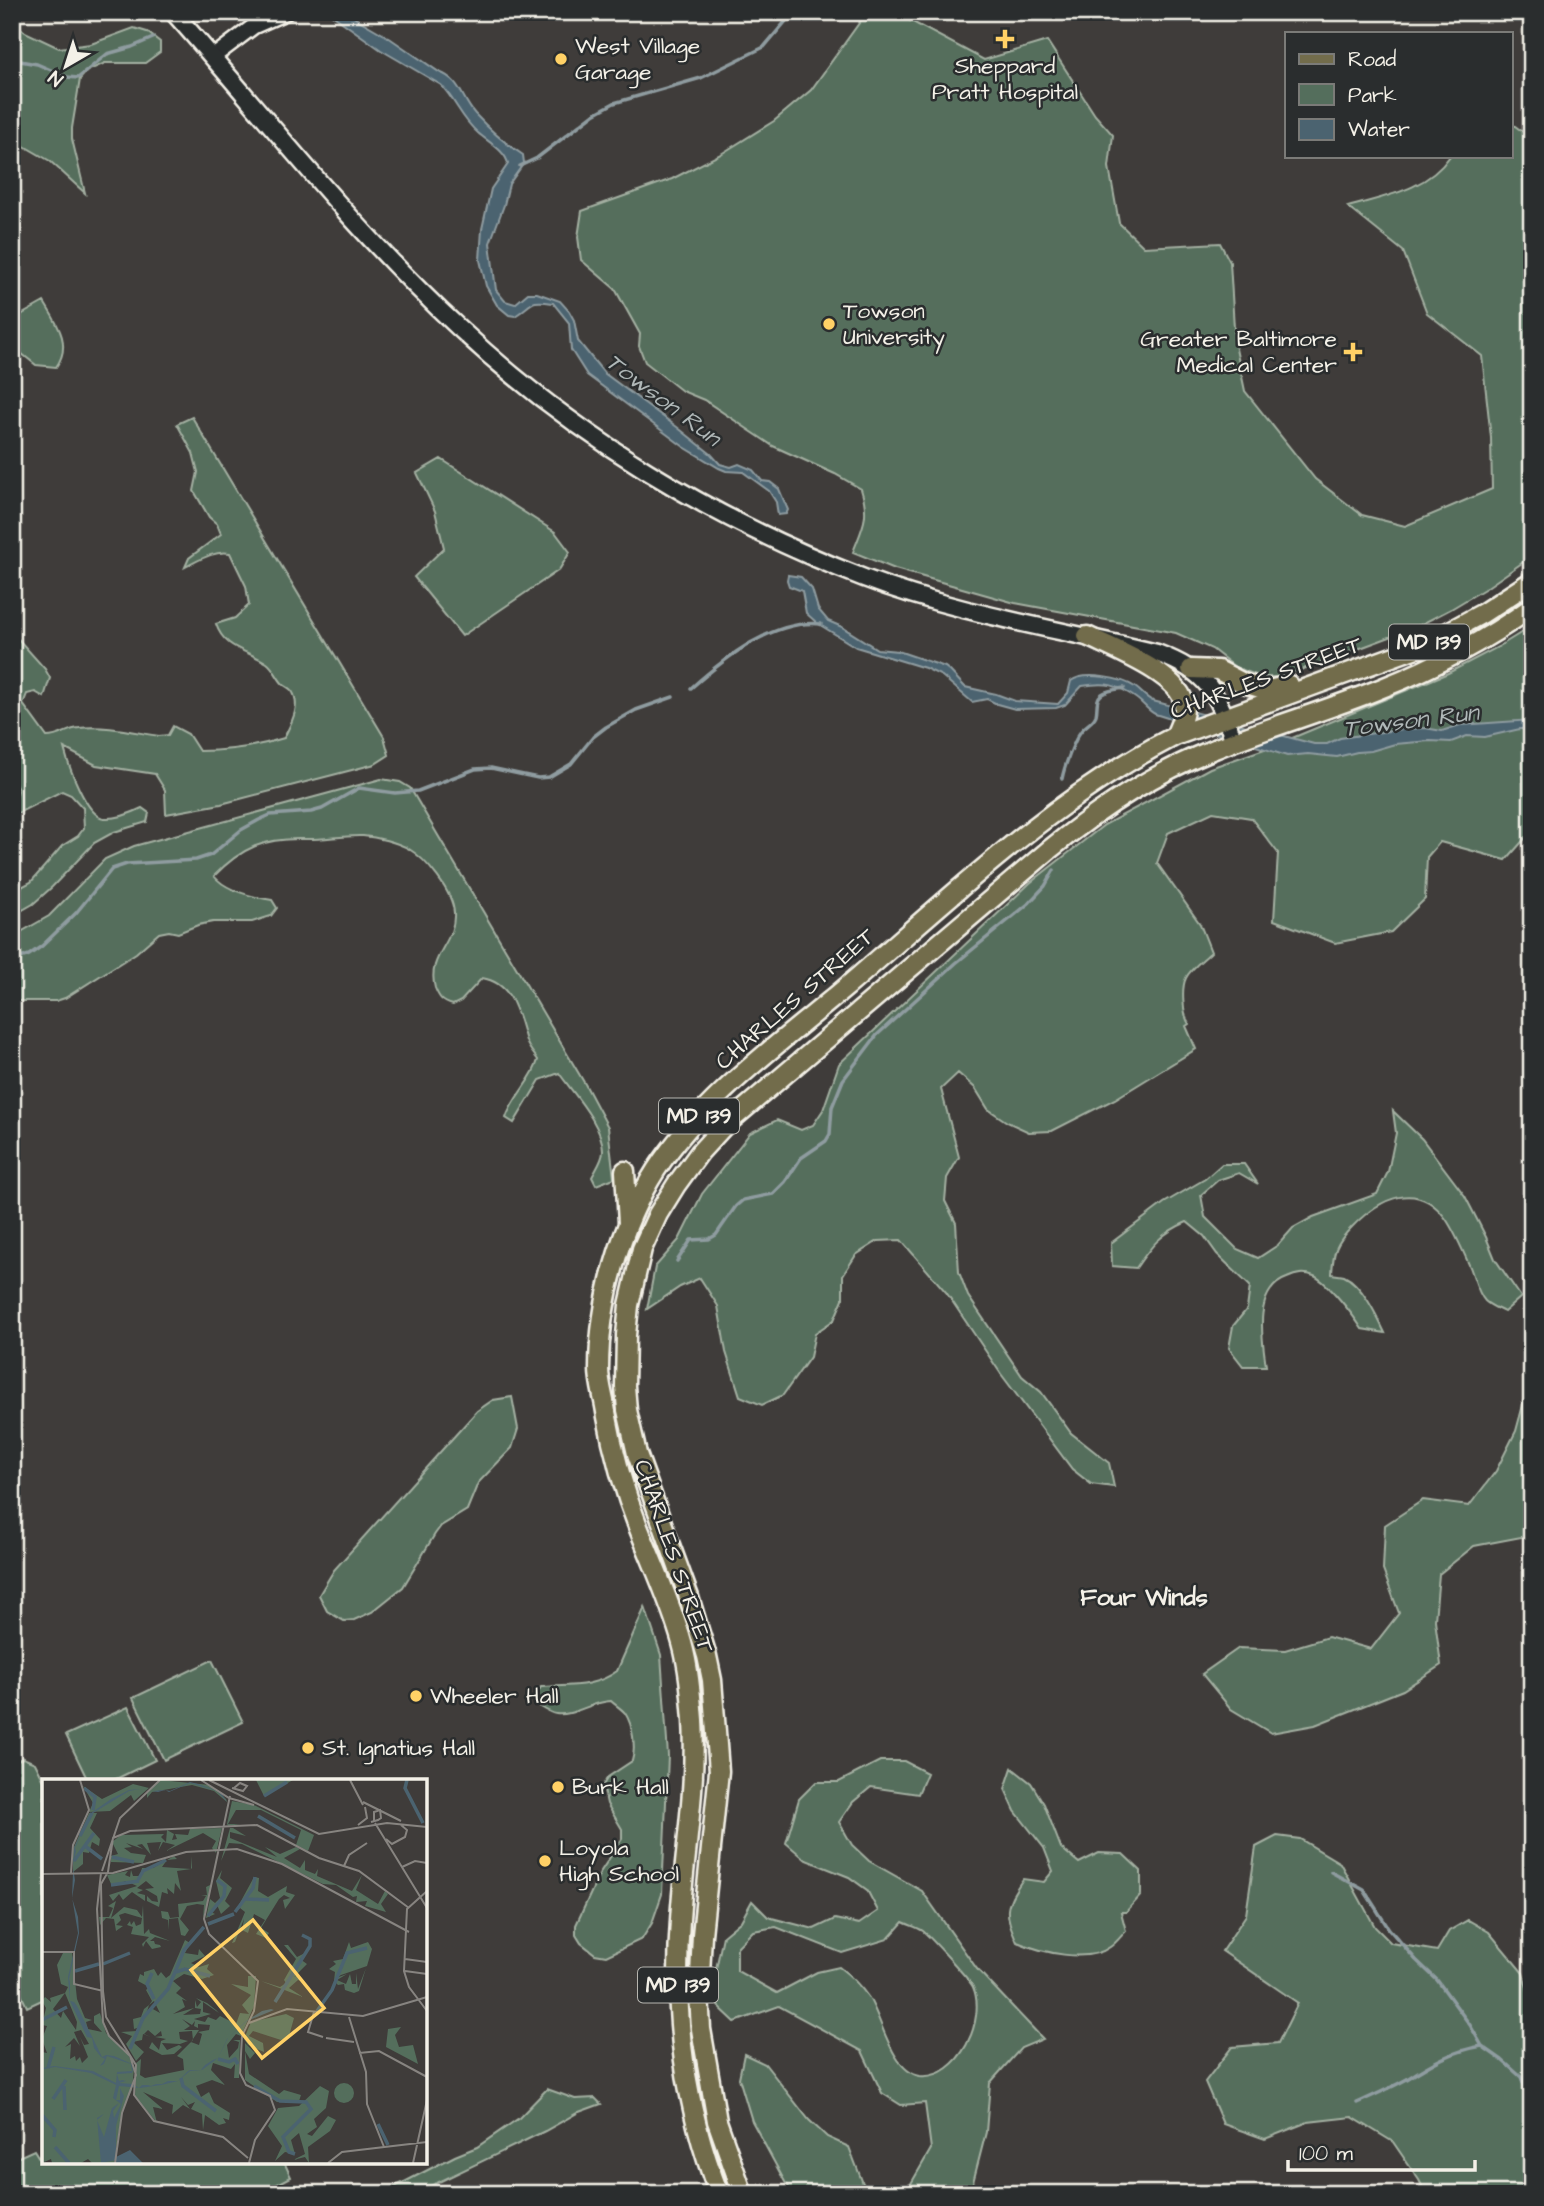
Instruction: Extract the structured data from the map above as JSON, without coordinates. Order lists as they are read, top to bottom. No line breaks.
{"streets":{"main road":["MD 139","CHARLES STREET"]},"districts":["Four Winds"],"water":["Towson Run"],"places":{"health":["Sheppard Pratt Hospital","Greater Baltimore Medical Center"],"other":["West Village Garage","Towson University","Wheeler Hall","St. Ignatius Hall","Burk Hall","Loyola High School"]},"legend":["Road","Park","Water"],"scale_bar":"100 m","north":"bottom left"}
